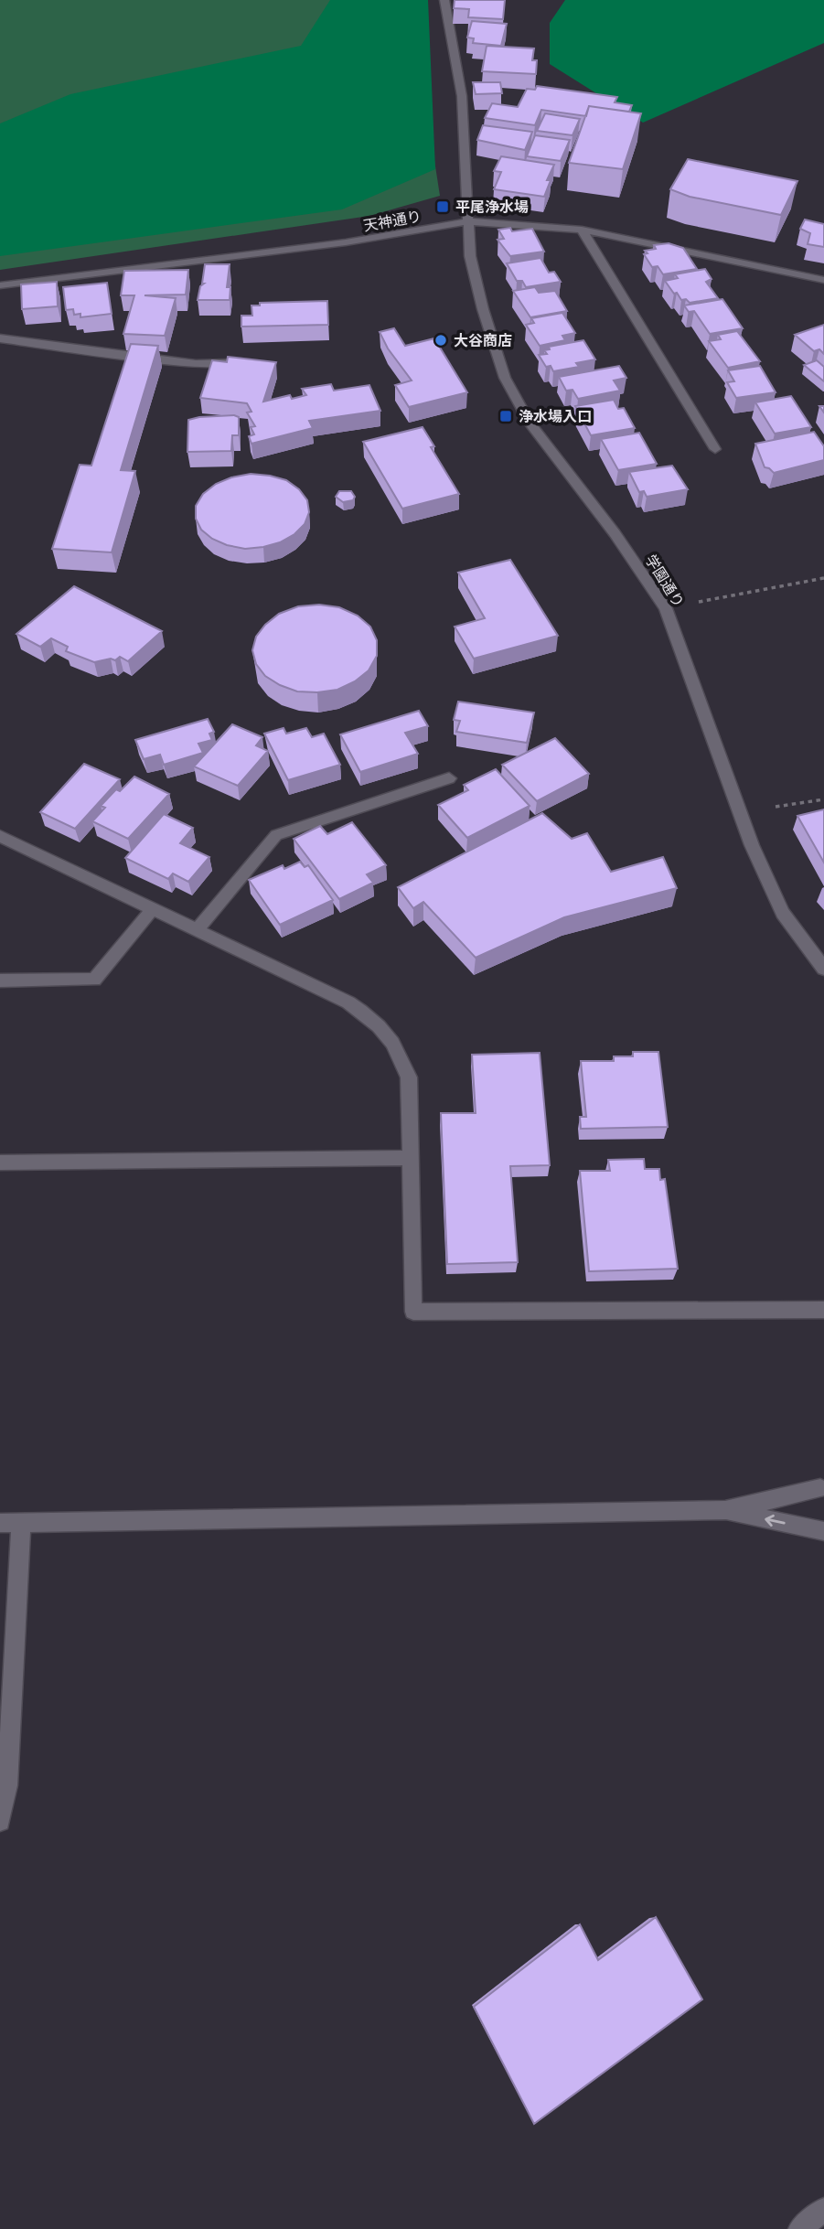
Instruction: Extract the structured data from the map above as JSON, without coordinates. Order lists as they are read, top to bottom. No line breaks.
{"streets":{"street":["天神通り","学園通り"]},"crossings":[["天神通り","学園通り"]],"places":{"transit":["平尾浄水場","浄水場入口"],"other":["大谷商店"]}}
